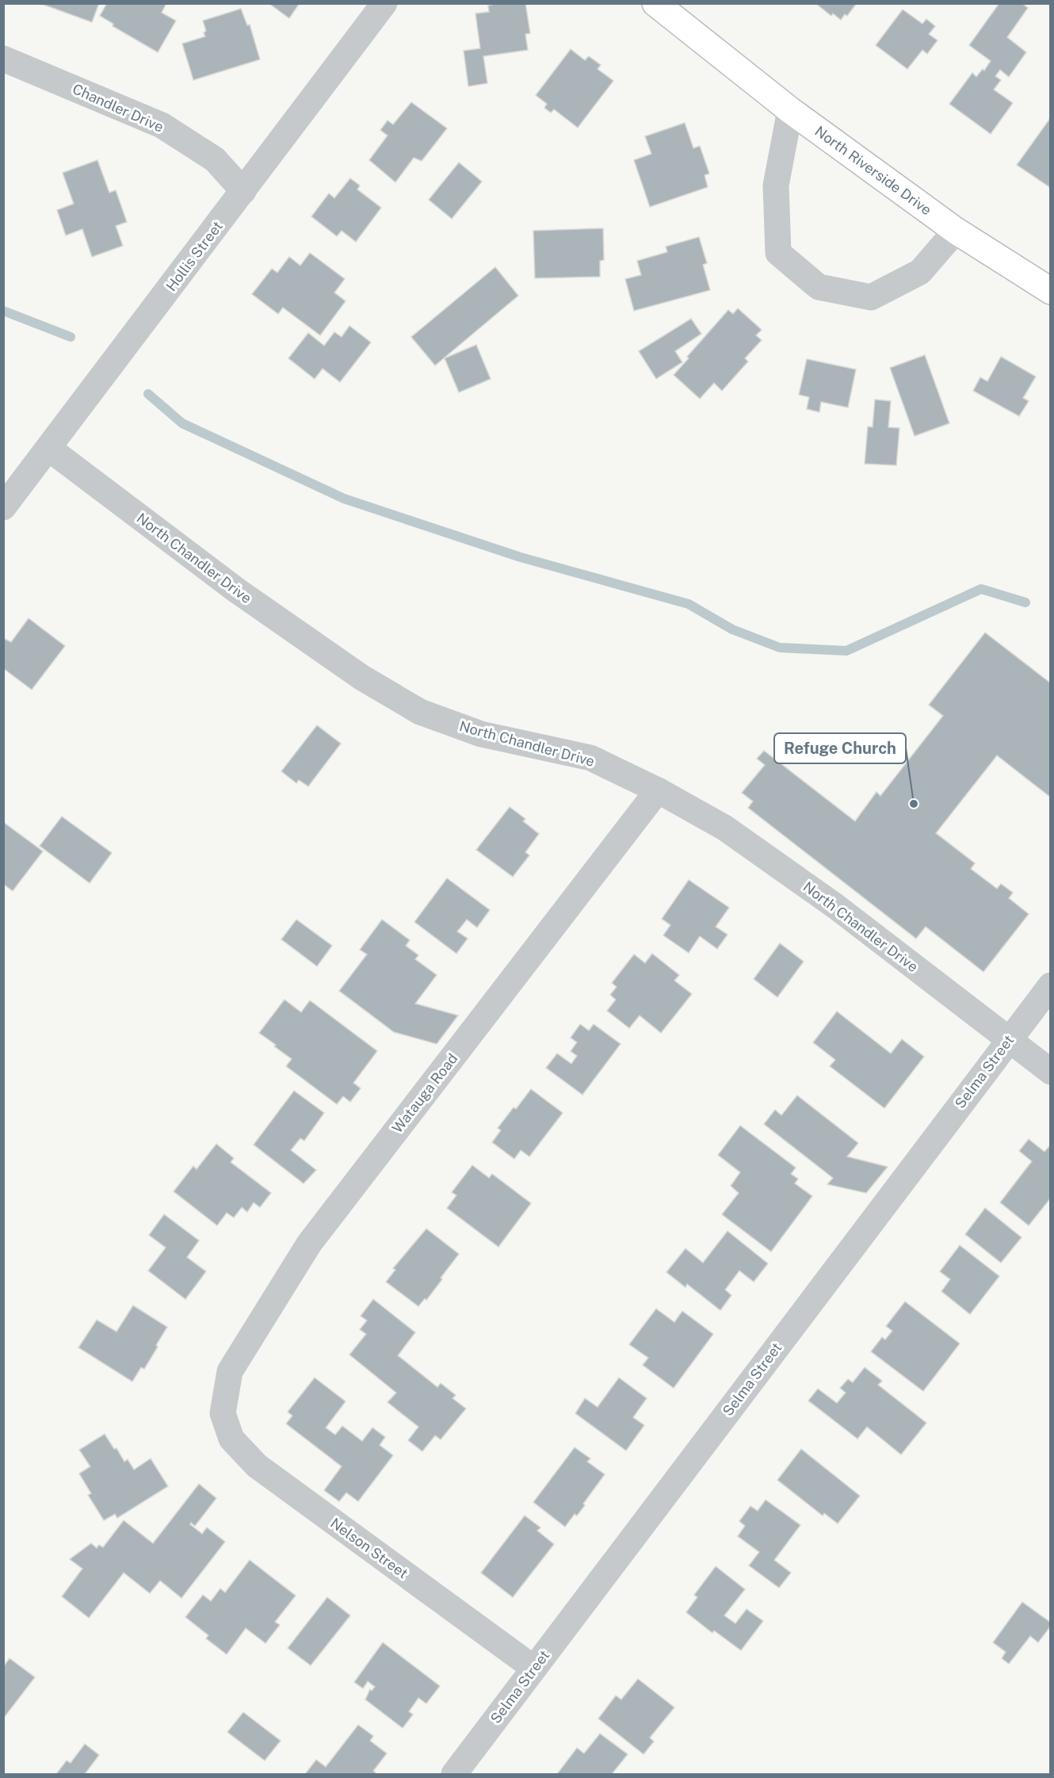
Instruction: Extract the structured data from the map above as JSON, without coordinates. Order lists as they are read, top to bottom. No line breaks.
{"streets":{"main road":["North Riverside Drive"],"street":["Chandler Drive","Hollis Street","North Chandler Drive","Selma Street","Watauga Road","Nelson Street"]},"crossings":[["Chandler Drive","Hollis Street"],["Hollis Street","North Chandler Drive"],["North Chandler Drive","Selma Street"],["North Chandler Drive","Watauga Road"],["Selma Street","Nelson Street"],["Watauga Road","Nelson Street"]],"places":["Refuge Church"]}
